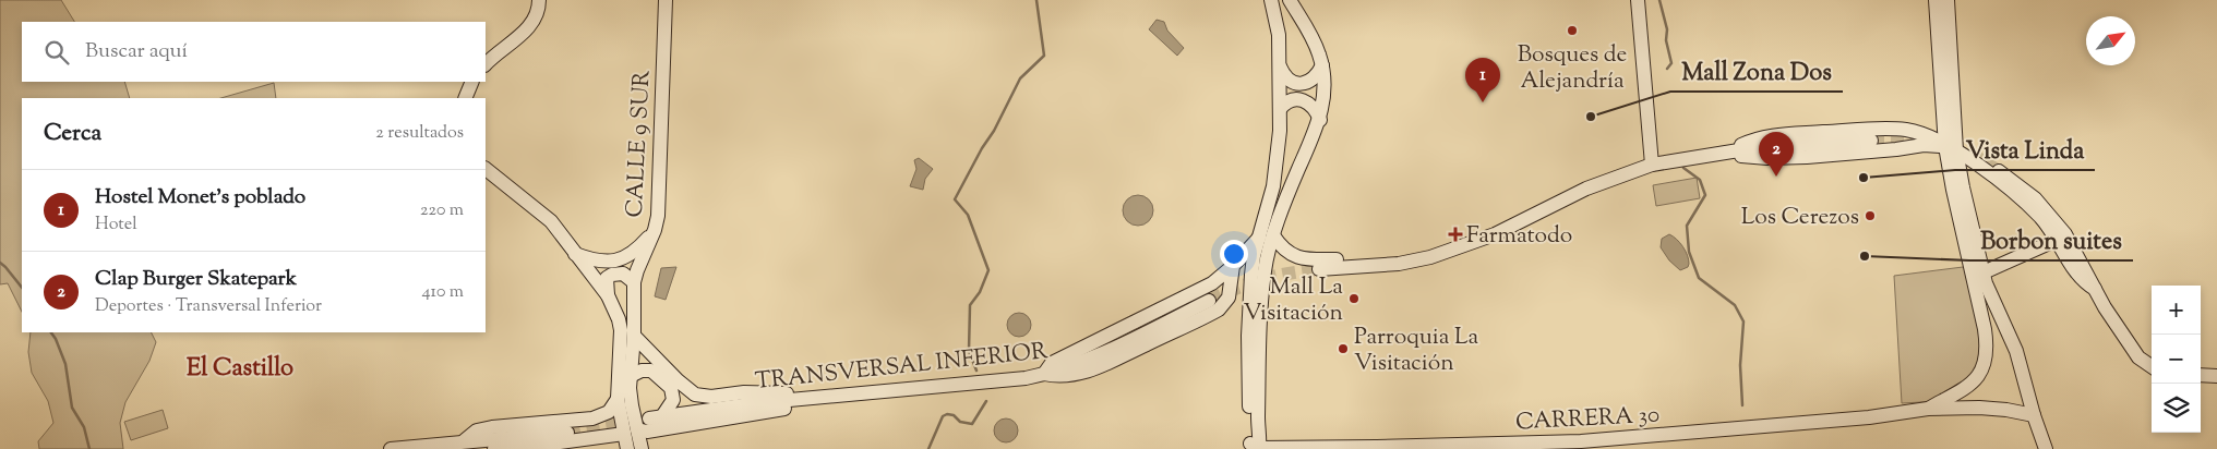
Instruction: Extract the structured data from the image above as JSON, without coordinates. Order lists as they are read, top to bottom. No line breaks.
{"streets":{"main road":["CALLE 9 SUR","TRANSVERSAL INFERIOR","CARRERA 30"]},"crossings":[["CALLE 9 SUR","TRANSVERSAL INFERIOR"]],"districts":["El Castillo"],"places":{"other":["Bosques de Alejandría","Mall Zona Dos","Vista Linda","Los Cerezos","Borbon suites","Mall La Visitación","Parroquia La Visitación"],"health":["Farmatodo"]},"north":"top right","page":{"search":"Buscar aquí","pins":["1","2"],"heading":["Cerca","2 resultados"],"list":[{"mark":"1","name":"Hostel Monet's poblado","note":"Hotel","value":"220 m"},{"mark":"2","name":"Clap Burger Skatepark","note":"Deportes · Transversal Inferior","value":"410 m"}],"map_buttons":["+","−"]}}
